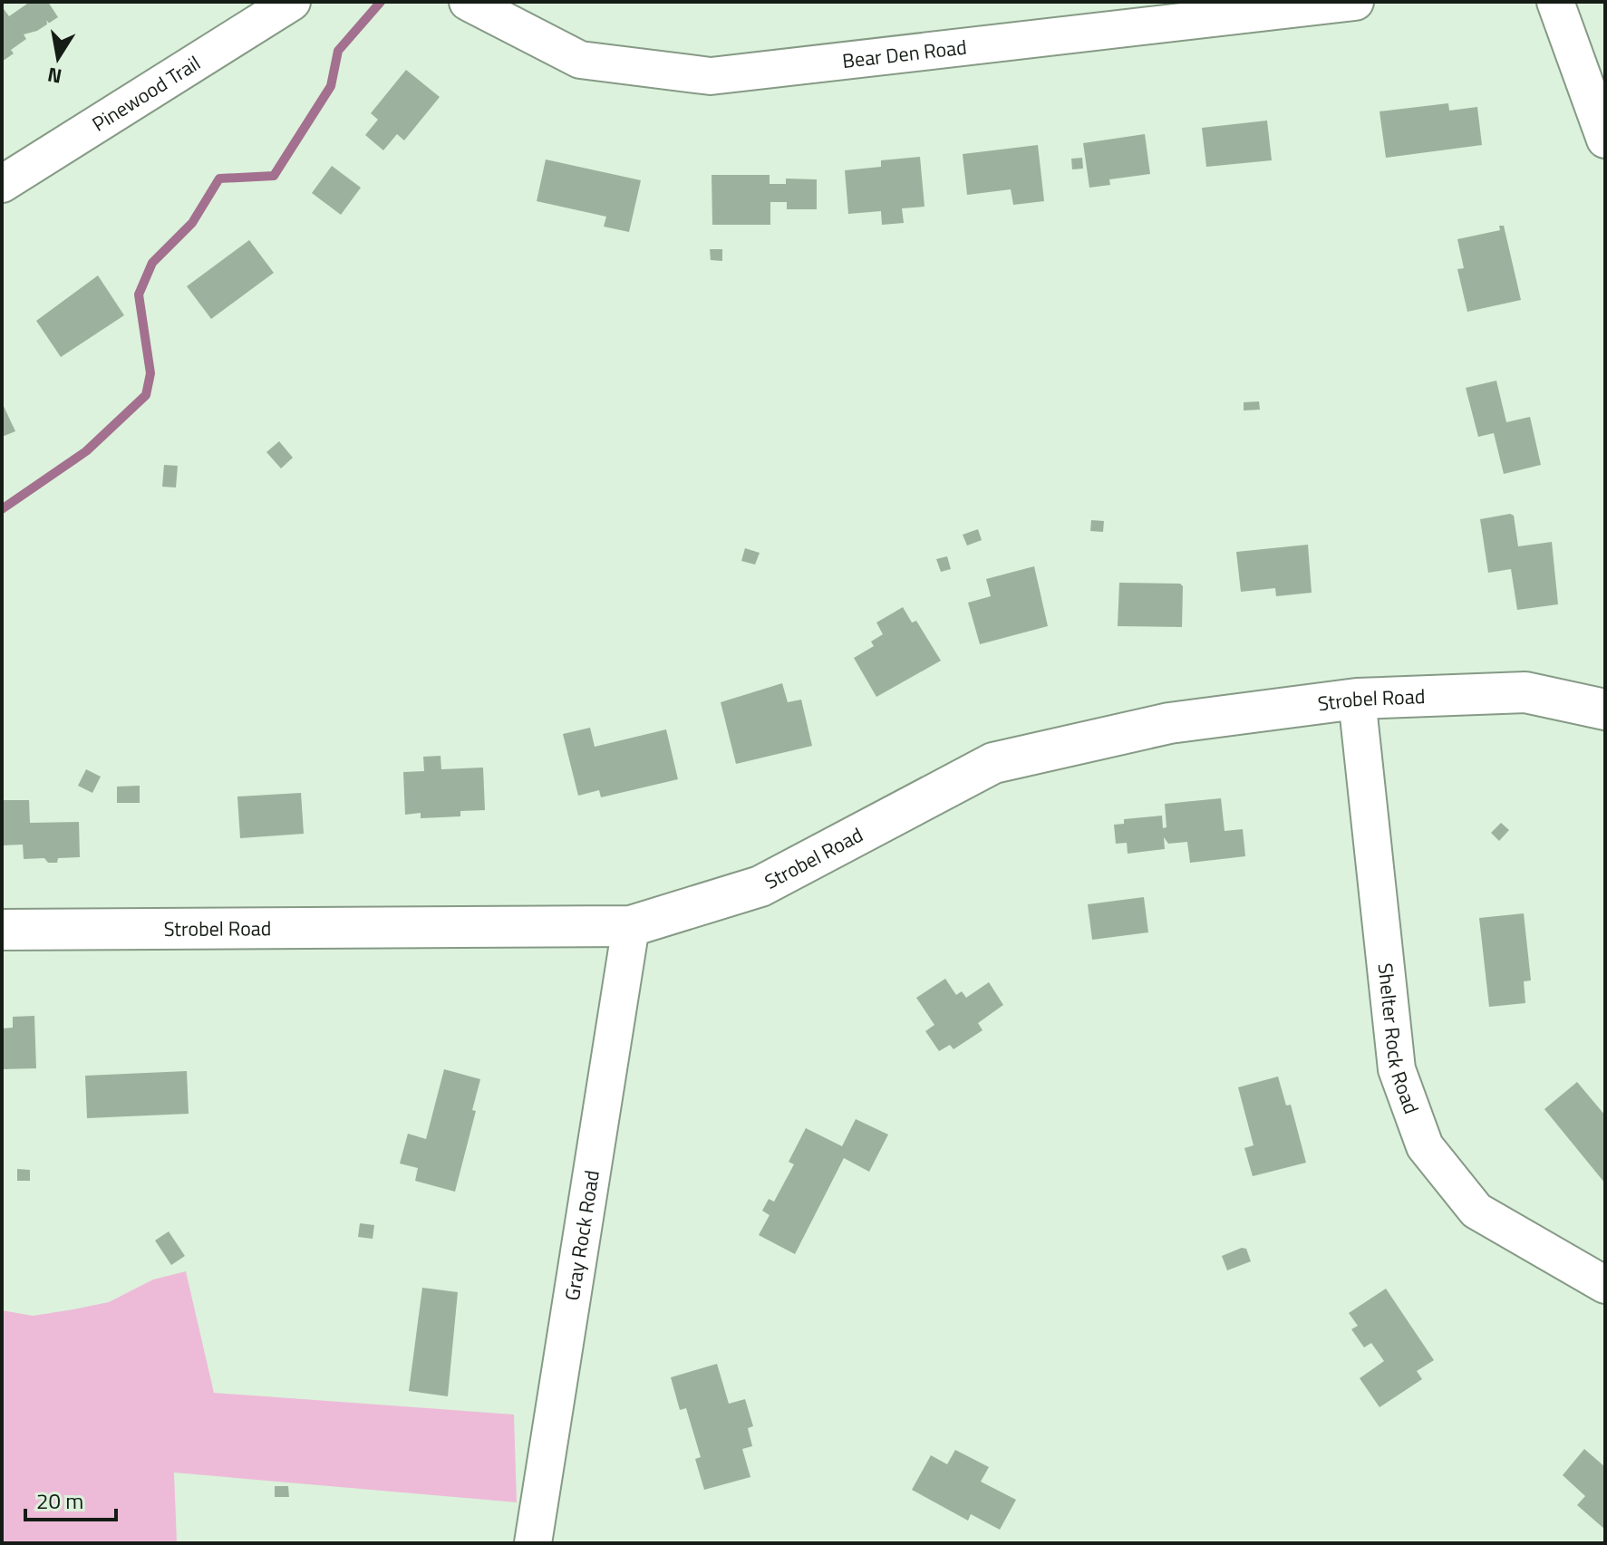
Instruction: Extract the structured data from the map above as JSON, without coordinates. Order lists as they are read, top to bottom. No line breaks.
{"streets":{"street":["Bear Den Road","Pinewood Trail","Strobel Road","Shelter Rock Road","Gray Rock Road"]},"crossings":[["Strobel Road","Shelter Rock Road"],["Strobel Road","Gray Rock Road"]],"scale_bar":"20 m","north":"bottom"}
